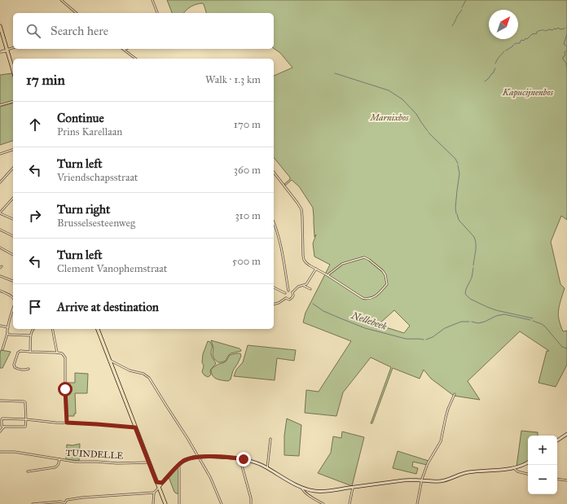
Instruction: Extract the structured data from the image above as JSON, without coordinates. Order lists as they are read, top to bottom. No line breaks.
{"streets":{"street":["TUINDELLE"]},"water":["Nellebeek"],"parks":["Kapucijnenbos","Marnixbos"],"north":"top right","page":{"search":"Search here","heading":["17 min","Walk · 1.3 km"],"list":[["Continue","Prins Karellaan","170 m"],["Turn left","Vriendschapsstraat","360 m"],["Turn right","Brusselsesteenweg","310 m"],["Turn left","Clement Vanophemstraat","500 m"],"Arrive at destination"],"map_buttons":["+","−"]}}
